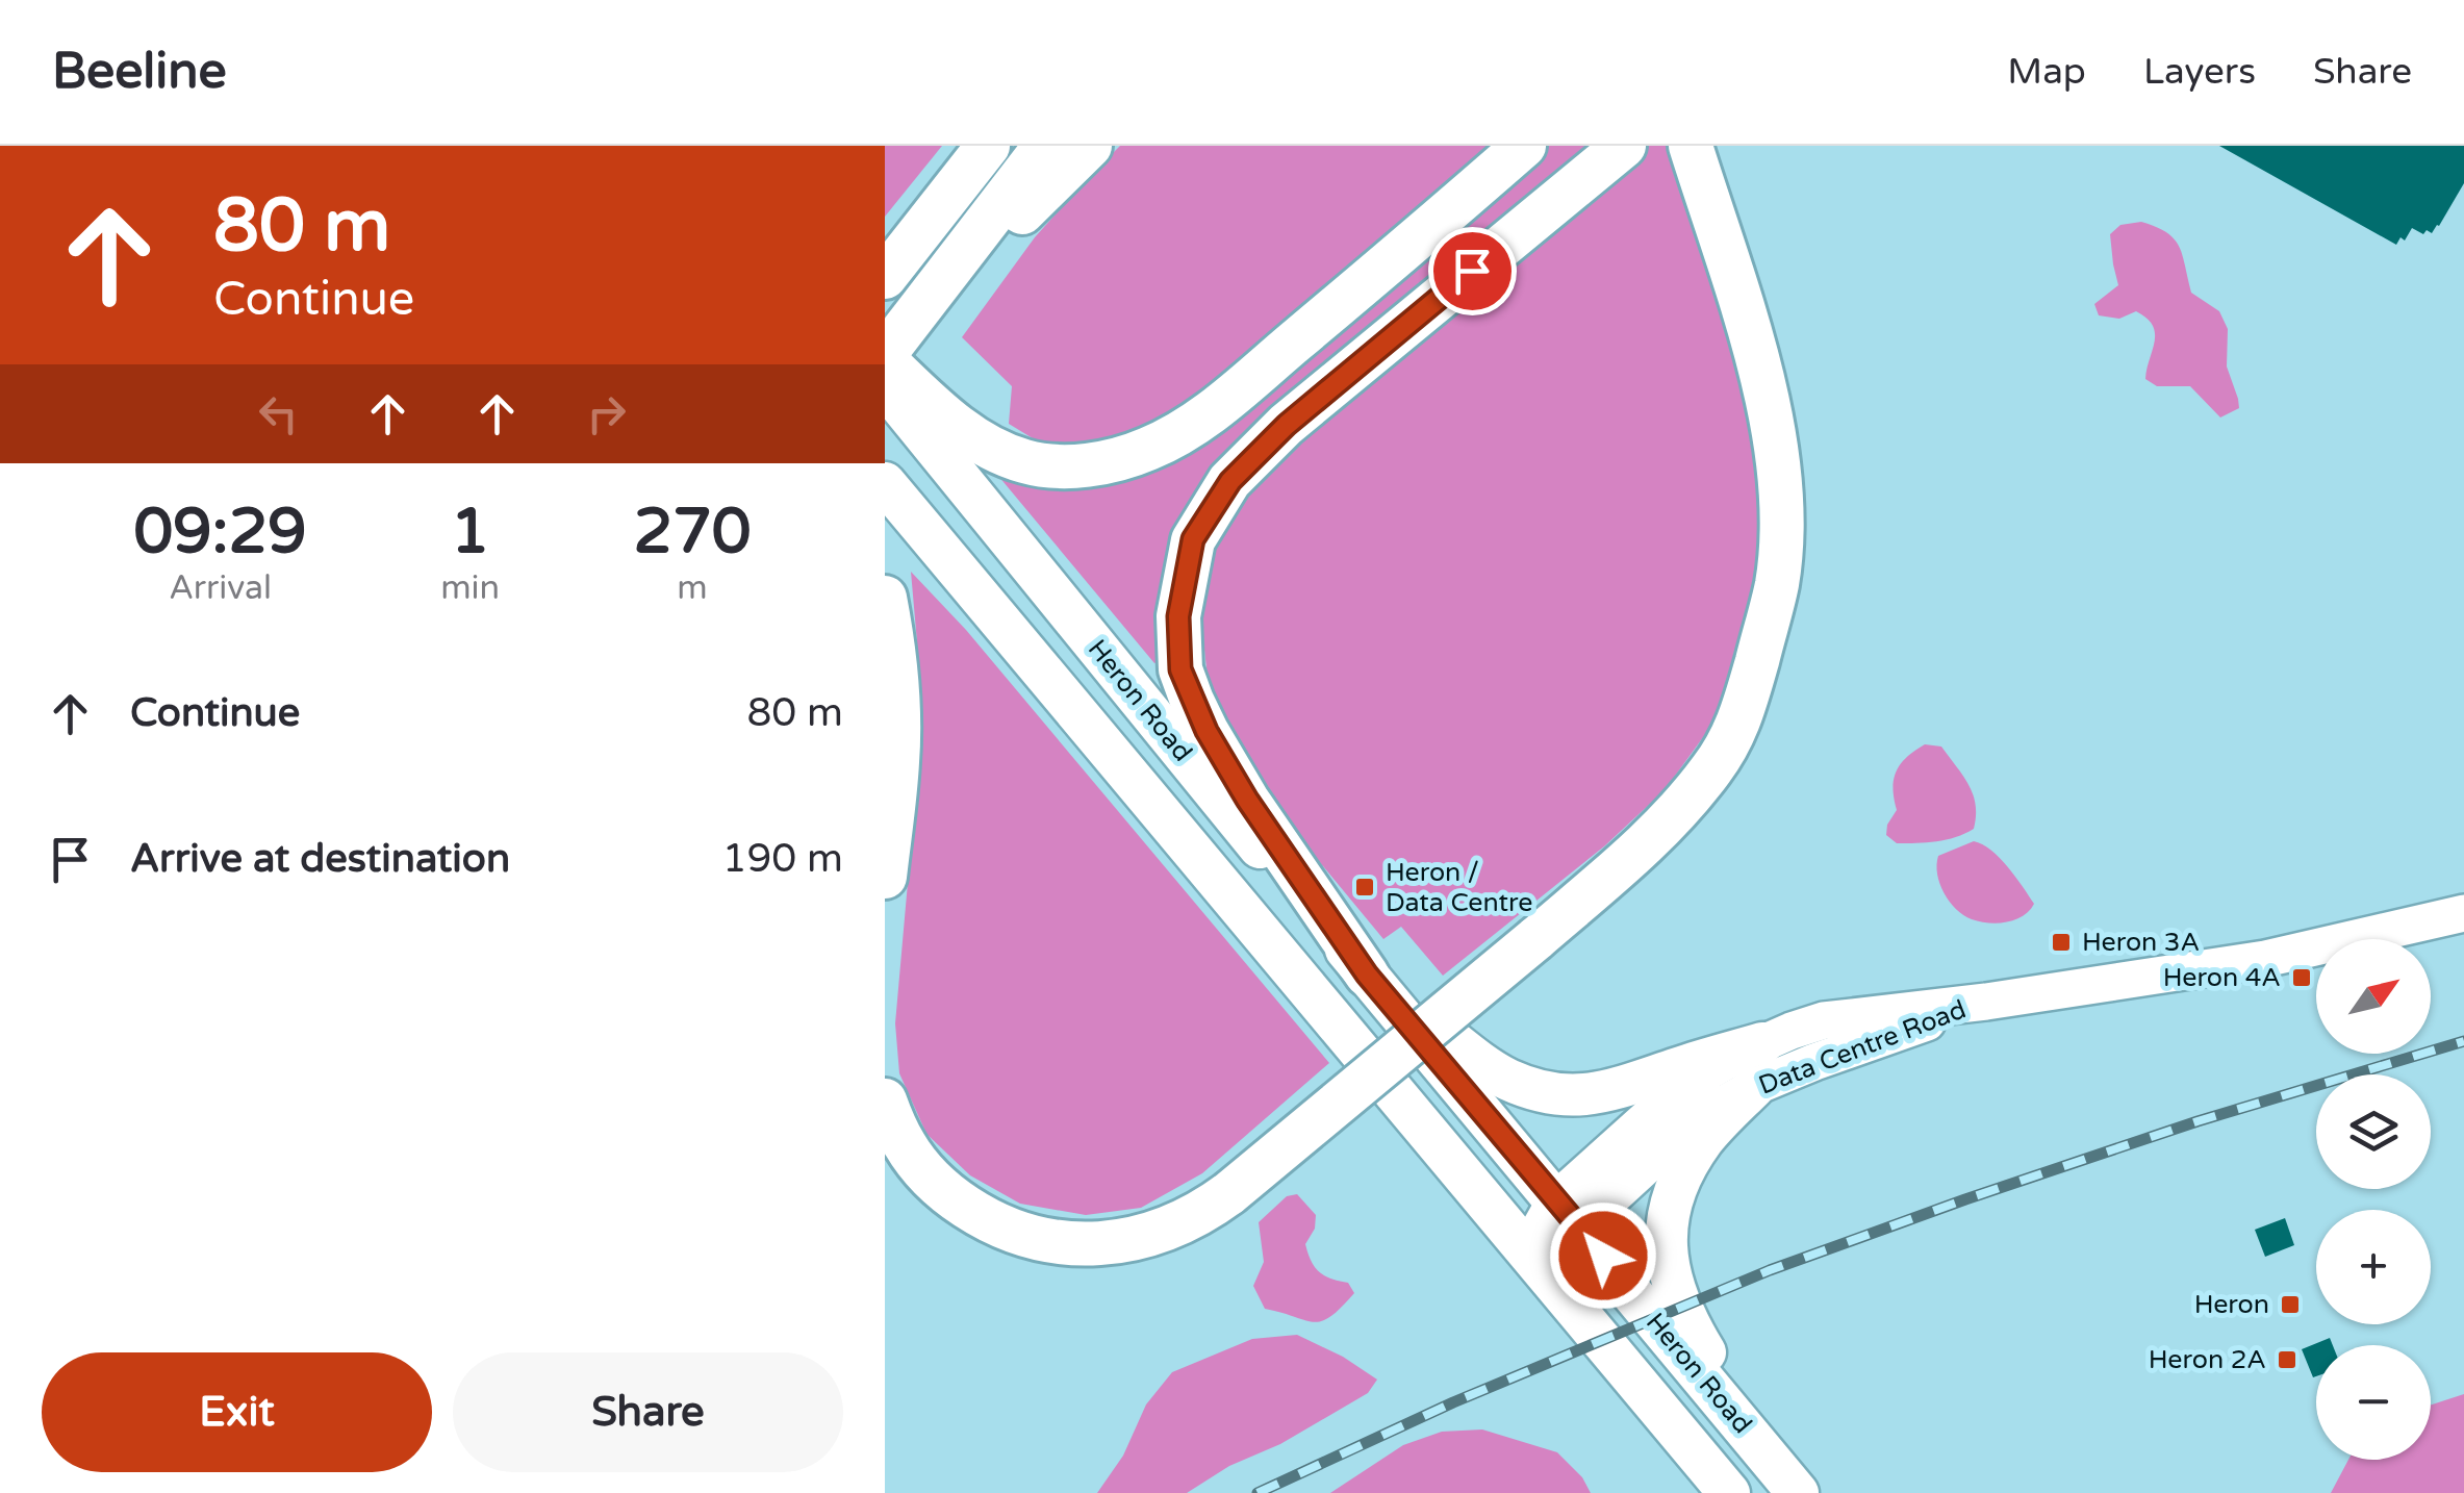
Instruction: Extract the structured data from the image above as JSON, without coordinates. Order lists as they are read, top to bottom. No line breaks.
{"streets":{"main road":["Heron Road","Data Centre Road"]},"crossings":[["Heron Road","Data Centre Road"]],"places":{"transit":["Heron / Data Centre","Heron 3A","Heron 4A","Heron","Heron 2A"]},"north":"top right","page":{"header":"Beeline","nav":["Map","Layers","Share"],"turn":["80 m","Continue"],"eta":["09:29","Arrival","1","min","270","m"],"list":[{"name":"Continue","value":"80 m"},{"name":"Arrive at destination","value":"190 m"}],"map_buttons":["+","−"],"buttons":["Exit","Share"]}}
